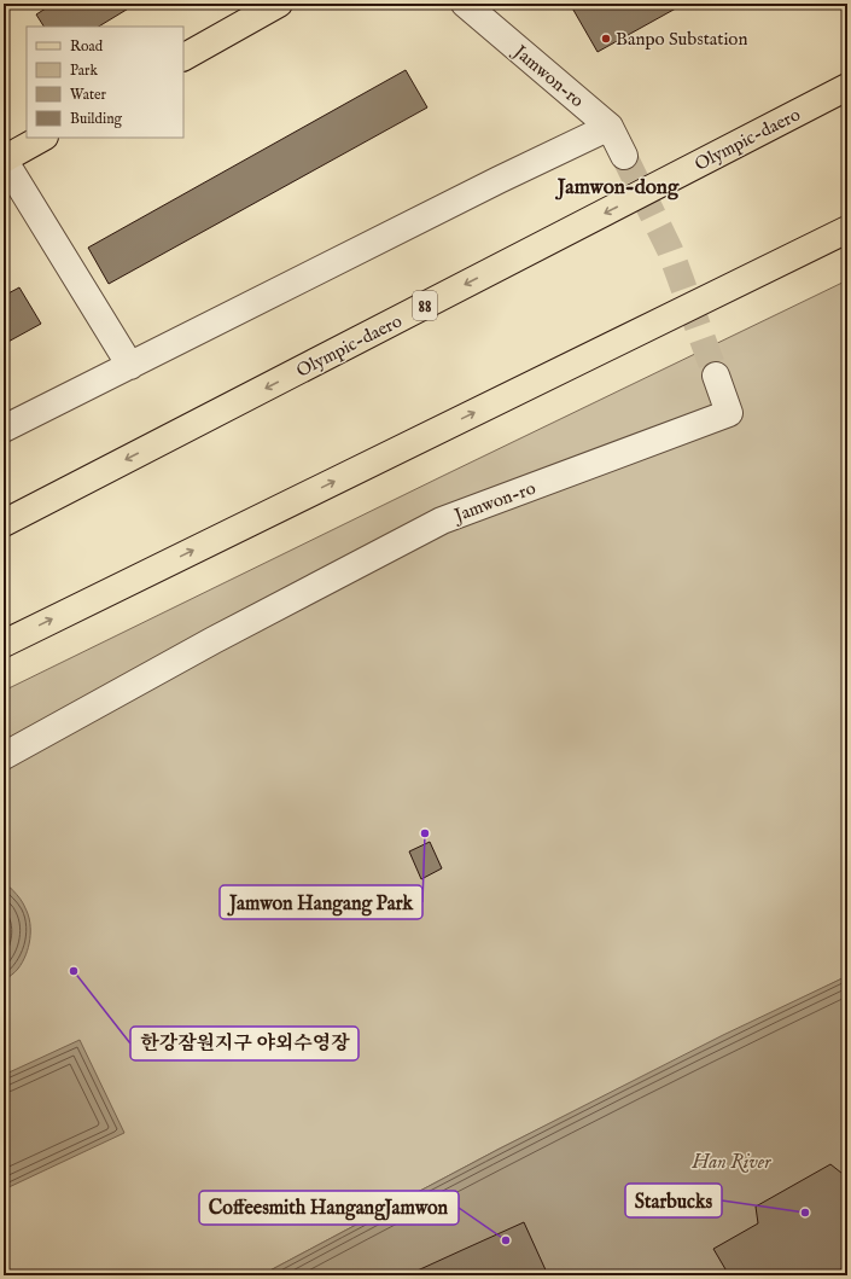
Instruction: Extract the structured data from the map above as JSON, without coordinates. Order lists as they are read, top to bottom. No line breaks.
{"streets":{"main road":["Olympic-daero","88"],"street":["Jamwon-ro"]},"districts":["Jamwon-dong"],"water":["Han River"],"places":["Banpo Substation","Jamwon Hangang Park","한강잠원지구 야외수영장","Starbucks","Coffeesmith HangangJamwon"],"legend":["Road","Park","Water","Building"]}
